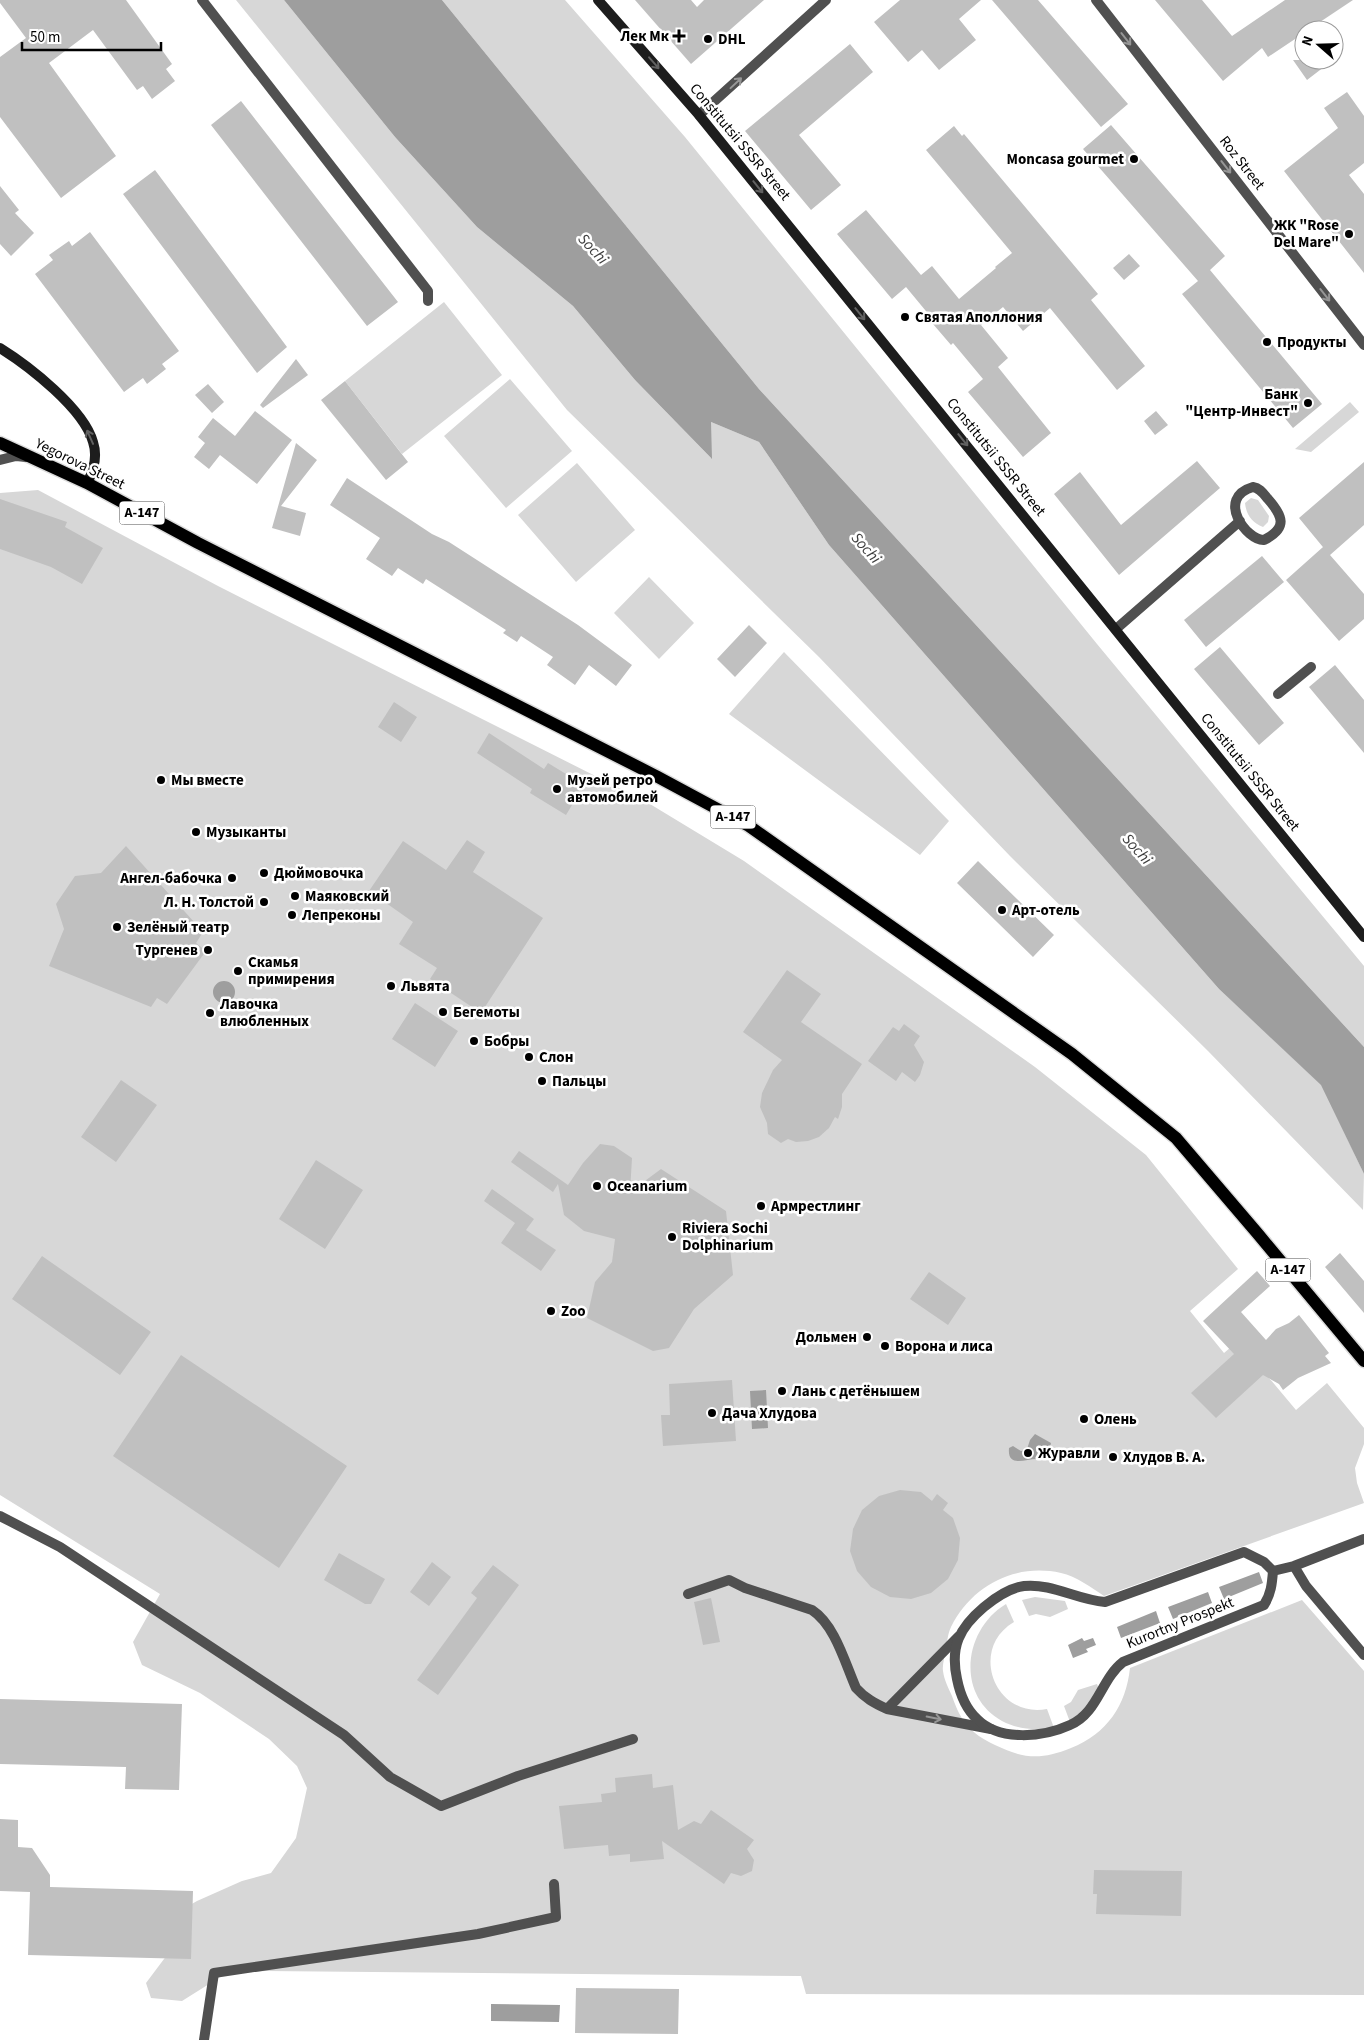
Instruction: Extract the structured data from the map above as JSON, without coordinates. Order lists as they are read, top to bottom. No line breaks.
{"streets":{"main road":["Constitutsii SSSR Street","Yegorova Street","А-147"],"street":["Roz Street","Kurortny Prospekt"]},"one_way":["Constitutsii SSSR Street","Roz Street"],"water":["Sochi"],"places":{"health":["Лек Мк"],"other":["DHL","Moncasa gourmet","ЖК \"Rose Del Mare\"","Святая Аполлония","Продукты","Банк \"Центр-Инвест\"","Мы вместе","Музей ретро автомобилей","Музыканты","Дюймовочка","Ангел-бабочка","Маяковский","Л. Н. Толстой","Арт-отель","Лепреконы","Зелёный театр","Тургенев","Скамья примирения","Львята","Бегемоты","Лавочка влюбленных","Бобры","Слон","Пальцы","Oceanarium","Армрестлинг","Riviera Sochi Dolphinarium","Zoo","Дольмен","Ворона и лиса","Лань с детёнышем","Дача Хлудова","Олень","Журавли","Хлудов В. А."]},"scale_bar":"50 m","north":"left"}
